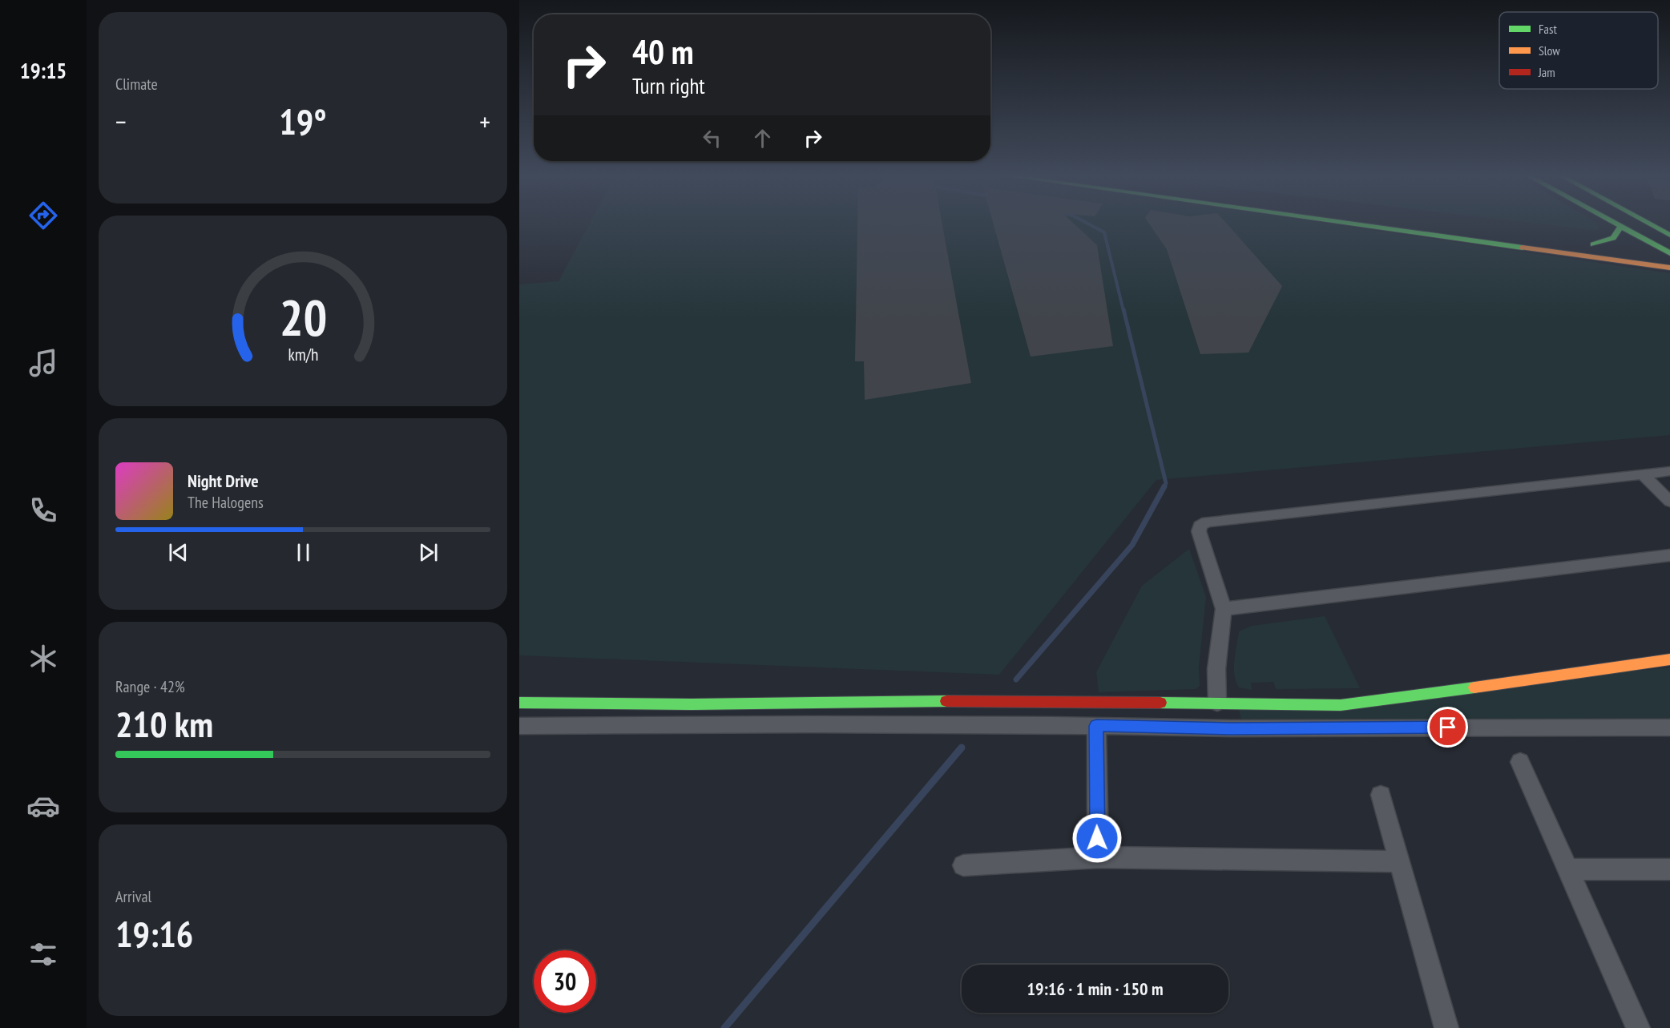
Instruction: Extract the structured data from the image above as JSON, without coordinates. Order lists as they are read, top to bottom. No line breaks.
{"legend":["Fast","Slow","Jam"],"page":{"tabs":"19:15","tile":["Climate",["Range · 42%","210 km"],["Arrival","19:16"]],"turn":["40 m","Turn right"],"heat":["−","19°","+"],"song":["Night Drive","The Halogens"],"limit":"30","trip":"19:16 · 1 min · 150 m","gauge":["20","km/h"]}}
